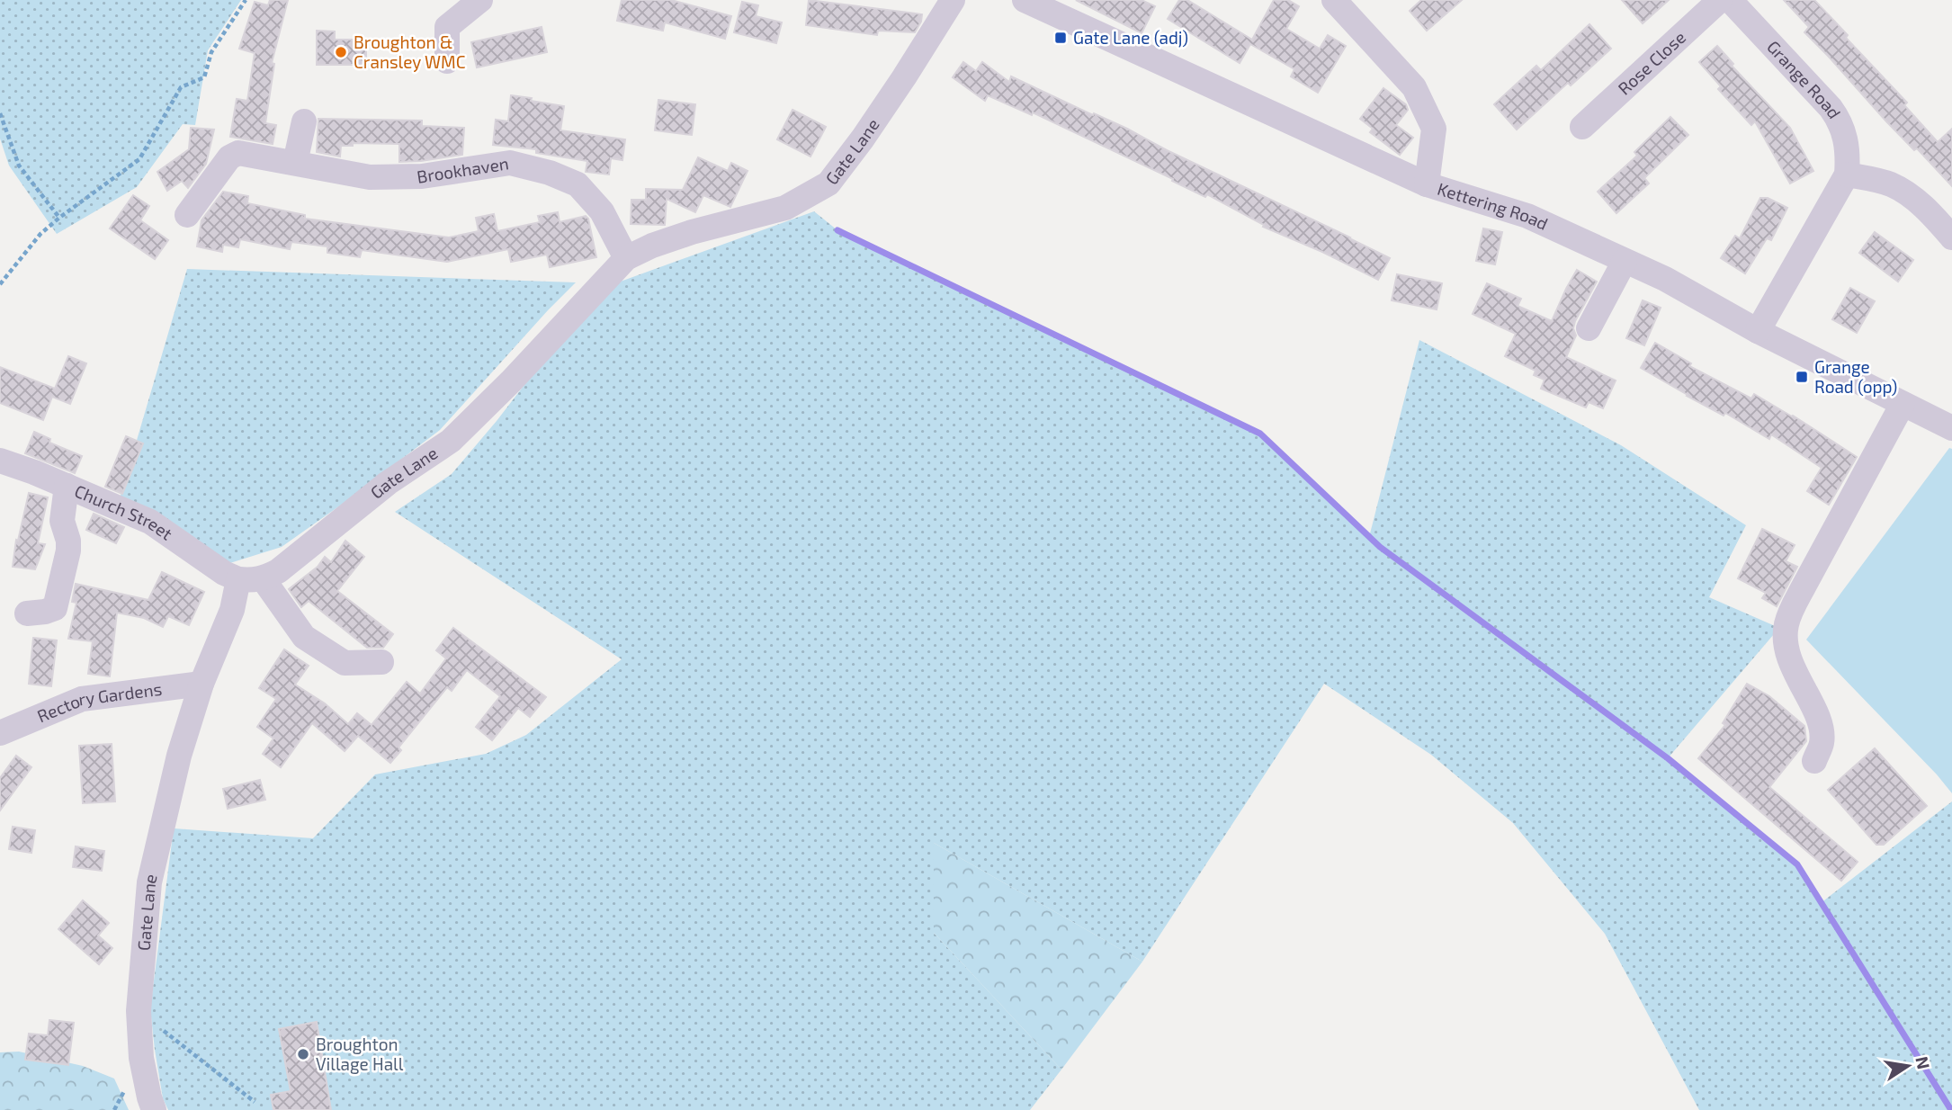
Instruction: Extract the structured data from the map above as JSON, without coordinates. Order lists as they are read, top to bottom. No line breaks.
{"streets":{"street":["Rose Close","Grange Road","Gate Lane","Brookhaven","Kettering Road","Church Street","Rectory Gardens"]},"crossings":[["Gate Lane","Brookhaven"],["Gate Lane","Church Street"],["Gate Lane","Rectory Gardens"]],"places":{"transit":["Gate Lane (adj)","Grange Road (opp)"],"other":["Broughton & Cransley WMC","Broughton Village Hall"]},"north":"right"}
